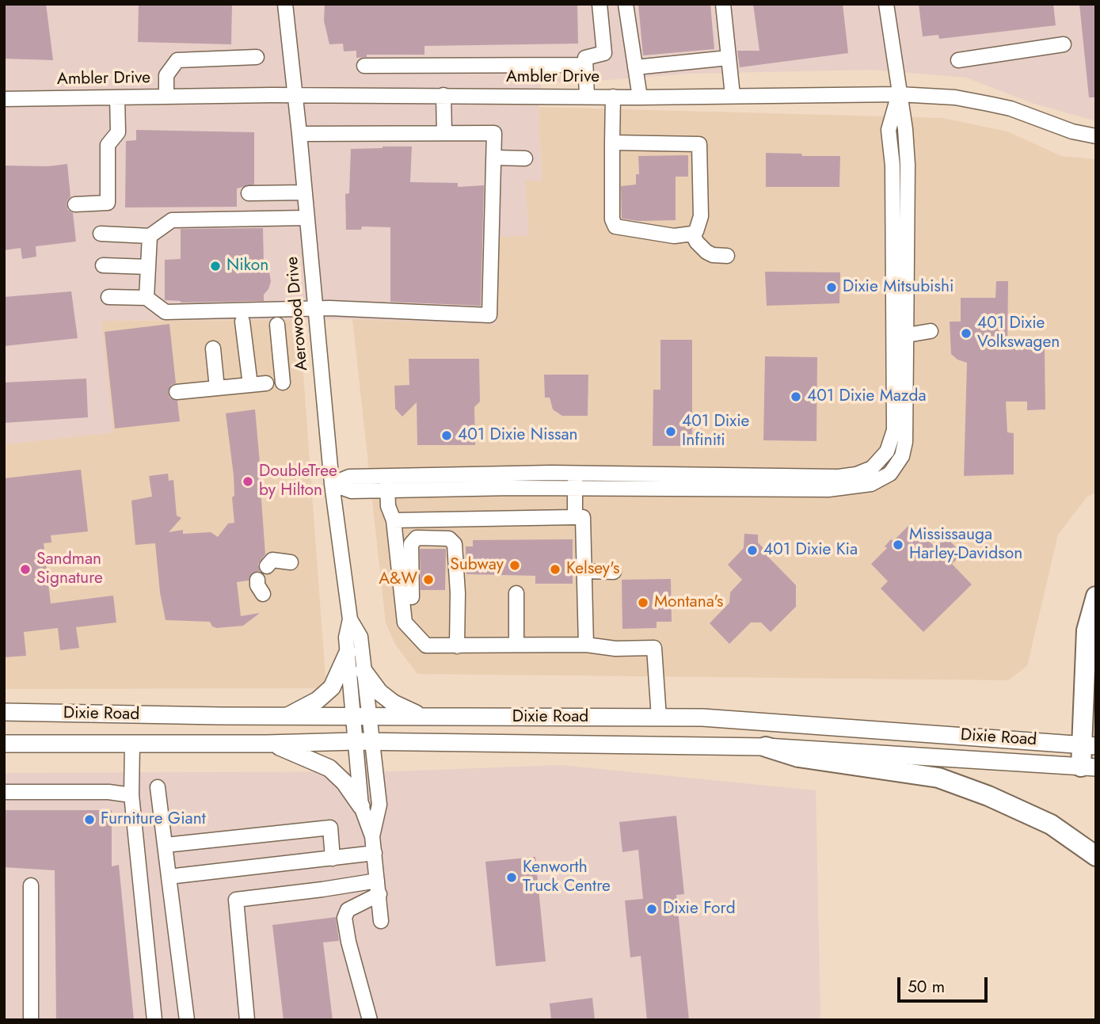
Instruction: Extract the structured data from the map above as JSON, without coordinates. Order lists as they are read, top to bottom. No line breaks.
{"streets":{"main road":["Dixie Road"],"street":["Ambler Drive","Aerowood Drive"]},"crossings":[["Ambler Drive","Aerowood Drive"],["Aerowood Drive","Dixie Road"]],"places":["Nikon","Dixie Mitsubishi","401 Dixie Volkswagen","401 Dixie Mazda","401 Dixie Infiniti","401 Dixie Nissan","DoubleTree by Hilton","Mississauga Harley-Davidson","401 Dixie Kia","Subway","Sandman Signature","Kelsey's","A&W","Montana's","Furniture Giant","Kenworth Truck Centre","Dixie Ford"],"scale_bar":"50 m"}
